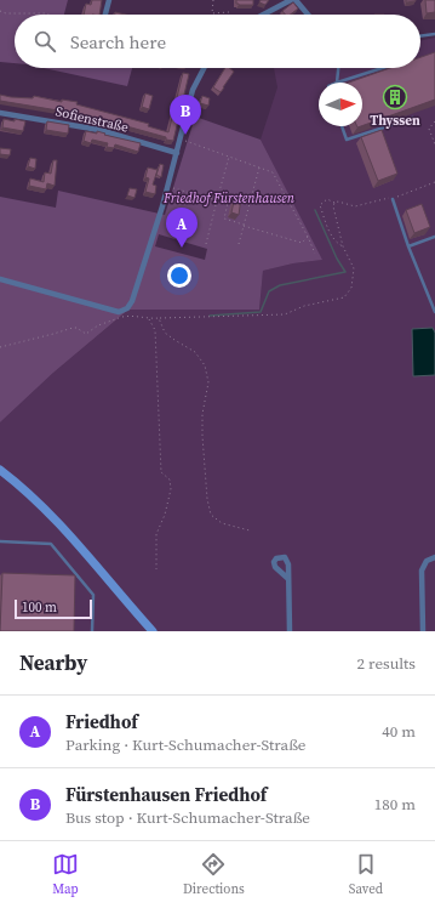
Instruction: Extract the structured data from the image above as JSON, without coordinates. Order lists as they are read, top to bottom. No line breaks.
{"streets":{"street":["Sofienstraße"]},"parks":["Friedhof Fürstenhausen"],"places":{"building":["Thyssen"]},"scale_bar":"100 m","north":"right","page":{"search":"Search here","pins":["B","A"],"scale":"100 m","heading":["Nearby","2 results"],"list":[{"mark":"A","name":"Friedhof","note":"Parking · Kurt-Schumacher-Straße","value":"40 m"},{"mark":"B","name":"Fürstenhausen Friedhof","note":"Bus stop · Kurt-Schumacher-Straße","value":"180 m"}],"nav":["Map","Directions","Saved"]}}
